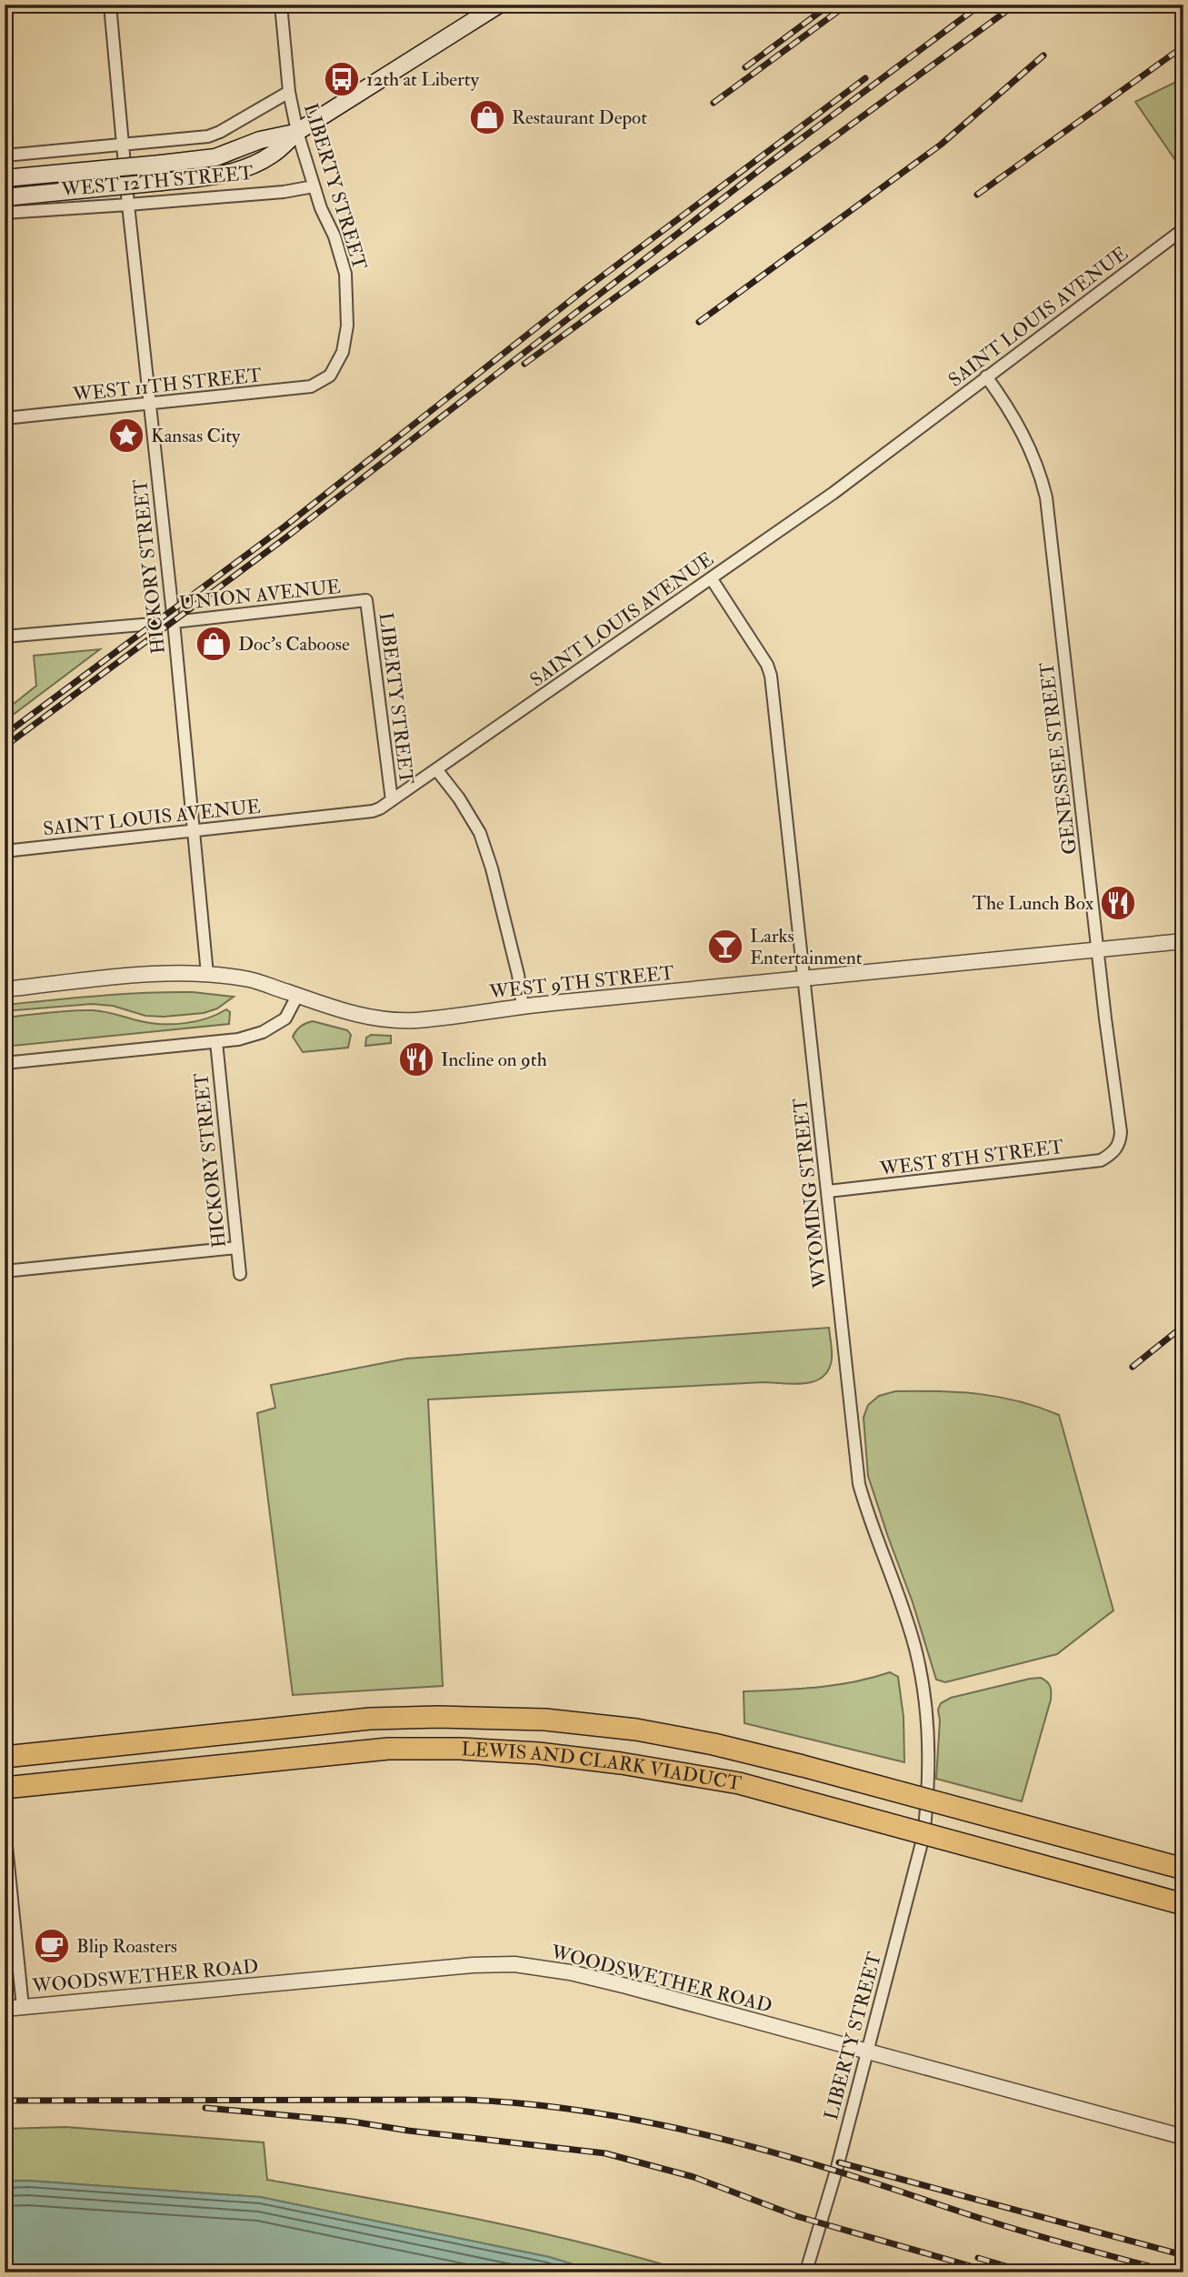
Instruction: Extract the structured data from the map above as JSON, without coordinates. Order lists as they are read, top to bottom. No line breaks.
{"streets":{"highway":["LEWIS AND CLARK VIADUCT"],"main road":["WEST 12TH STREET"],"street":["LIBERTY STREET","SAINT LOUIS AVENUE","WEST 11TH STREET","HICKORY STREET","UNION AVENUE","GENESSEE STREET","WEST 9TH STREET","WEST 8TH STREET","WYOMING STREET","WOODSWETHER ROAD"]},"crossings":[["WEST 12TH STREET","LIBERTY STREET"],["WEST 12TH STREET","HICKORY STREET"],["LIBERTY STREET","SAINT LOUIS AVENUE"],["LIBERTY STREET","WEST 11TH STREET"],["LIBERTY STREET","UNION AVENUE"],["LIBERTY STREET","WEST 9TH STREET"],["LIBERTY STREET","WYOMING STREET"],["LIBERTY STREET","WOODSWETHER ROAD"],["SAINT LOUIS AVENUE","HICKORY STREET"],["SAINT LOUIS AVENUE","GENESSEE STREET"],["SAINT LOUIS AVENUE","WYOMING STREET"],["WEST 11TH STREET","HICKORY STREET"],["HICKORY STREET","UNION AVENUE"],["HICKORY STREET","WEST 9TH STREET"],["GENESSEE STREET","WEST 9TH STREET"],["GENESSEE STREET","WEST 8TH STREET"],["WEST 9TH STREET","WYOMING STREET"],["WEST 8TH STREET","WYOMING STREET"]],"places":{"bus stop":["12th at Liberty"],"shop":["Restaurant Depot","Doc's Caboose"],"place":["Kansas City"],"restaurant":["The Lunch Box","Incline on 9th"],"bar":["Larks Entertainment"],"cafe":["Blip Roasters"]}}
